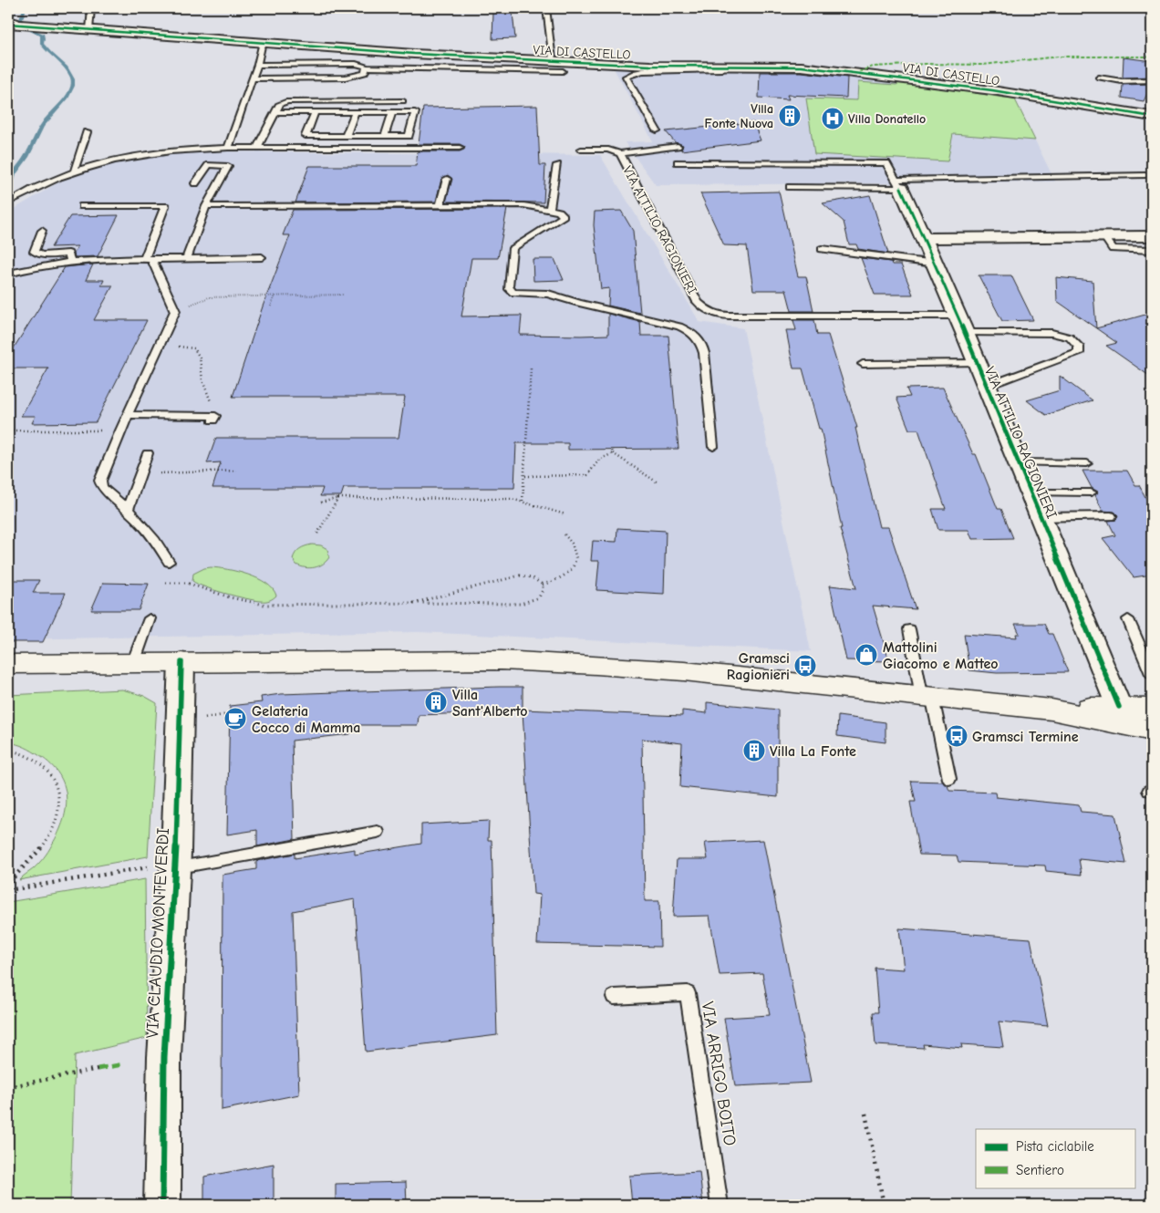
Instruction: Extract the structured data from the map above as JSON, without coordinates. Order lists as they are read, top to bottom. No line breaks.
{"streets":{"street":["VIA DI CASTELLO","VIA ATTILIO RAGIONIERI","VIA CLAUDIO MONTEVERDI"],"lane":["VIA ARRIGO BOITO"]},"places":{"building":["Villa Fonte Nuova","Villa Sant'Alberto","Villa La Fonte"],"hospital":["Villa Donatello"],"shop":["Mattolini Giacomo e Matteo"],"bus stop":["Gramsci Ragionieri","Gramsci Termine"],"cafe":["Gelateria Cocco di Mamma"]},"legend":["Pista ciclabile","Sentiero"]}
